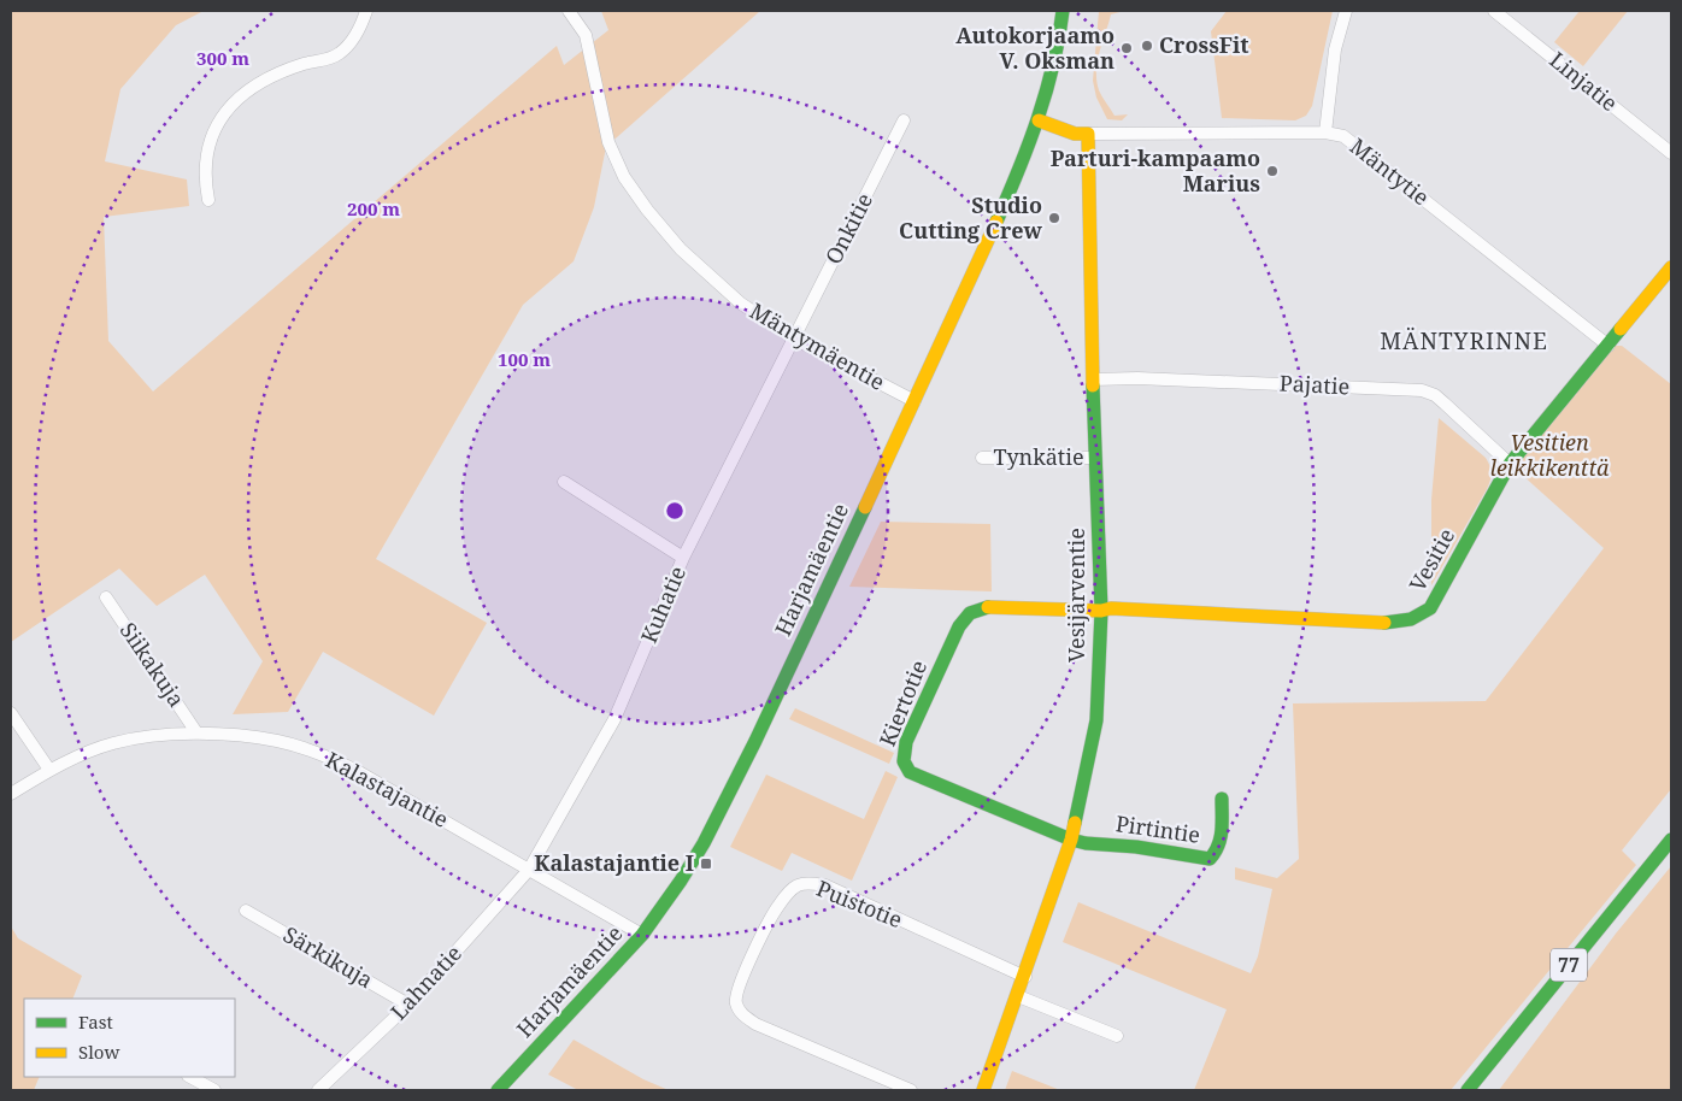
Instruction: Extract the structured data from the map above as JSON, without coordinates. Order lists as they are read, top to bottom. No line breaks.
{"streets":{"street":["Linjatie","Mäntytie","Onkitie","Mäntymäentie","Pajatie","Tynkätie","Vesitie","Harjamäentie","Vesijärventie","Kuhatie","Siikakuja","Kiertotie","Kalastajantie","Pirtintie","Puistotie","Särkikuja","77","Lahnatie"]},"crossings":[["Mäntytie","Vesitie"],["Mäntytie","Vesijärventie"],["Onkitie","Mäntymäentie"],["Onkitie","Kuhatie"],["Mäntymäentie","Harjamäentie"],["Mäntymäentie","Kuhatie"],["Pajatie","Vesitie"],["Pajatie","Vesijärventie"],["Tynkätie","Vesijärventie"],["Vesitie","Vesijärventie"],["Vesitie","Kiertotie"],["Harjamäentie","Kalastajantie"],["Vesijärventie","Kiertotie"],["Vesijärventie","Pirtintie"],["Vesijärventie","Puistotie"],["Kuhatie","Kalastajantie"],["Kuhatie","Lahnatie"],["Siikakuja","Kalastajantie"],["Kiertotie","Pirtintie"],["Kalastajantie","Lahnatie"],["Särkikuja","Lahnatie"]],"districts":["MÄNTYRINNE"],"parks":["Vesitien leikkikenttä"],"places":{"other":["CrossFit","Autokorjaamo V. Oksman","Parturi-kampaamo Marius","Studio Cutting Crew"],"transit":["Kalastajantie I"]},"legend":["Fast","Slow"],"rings":["300 m","200 m","100 m"]}
